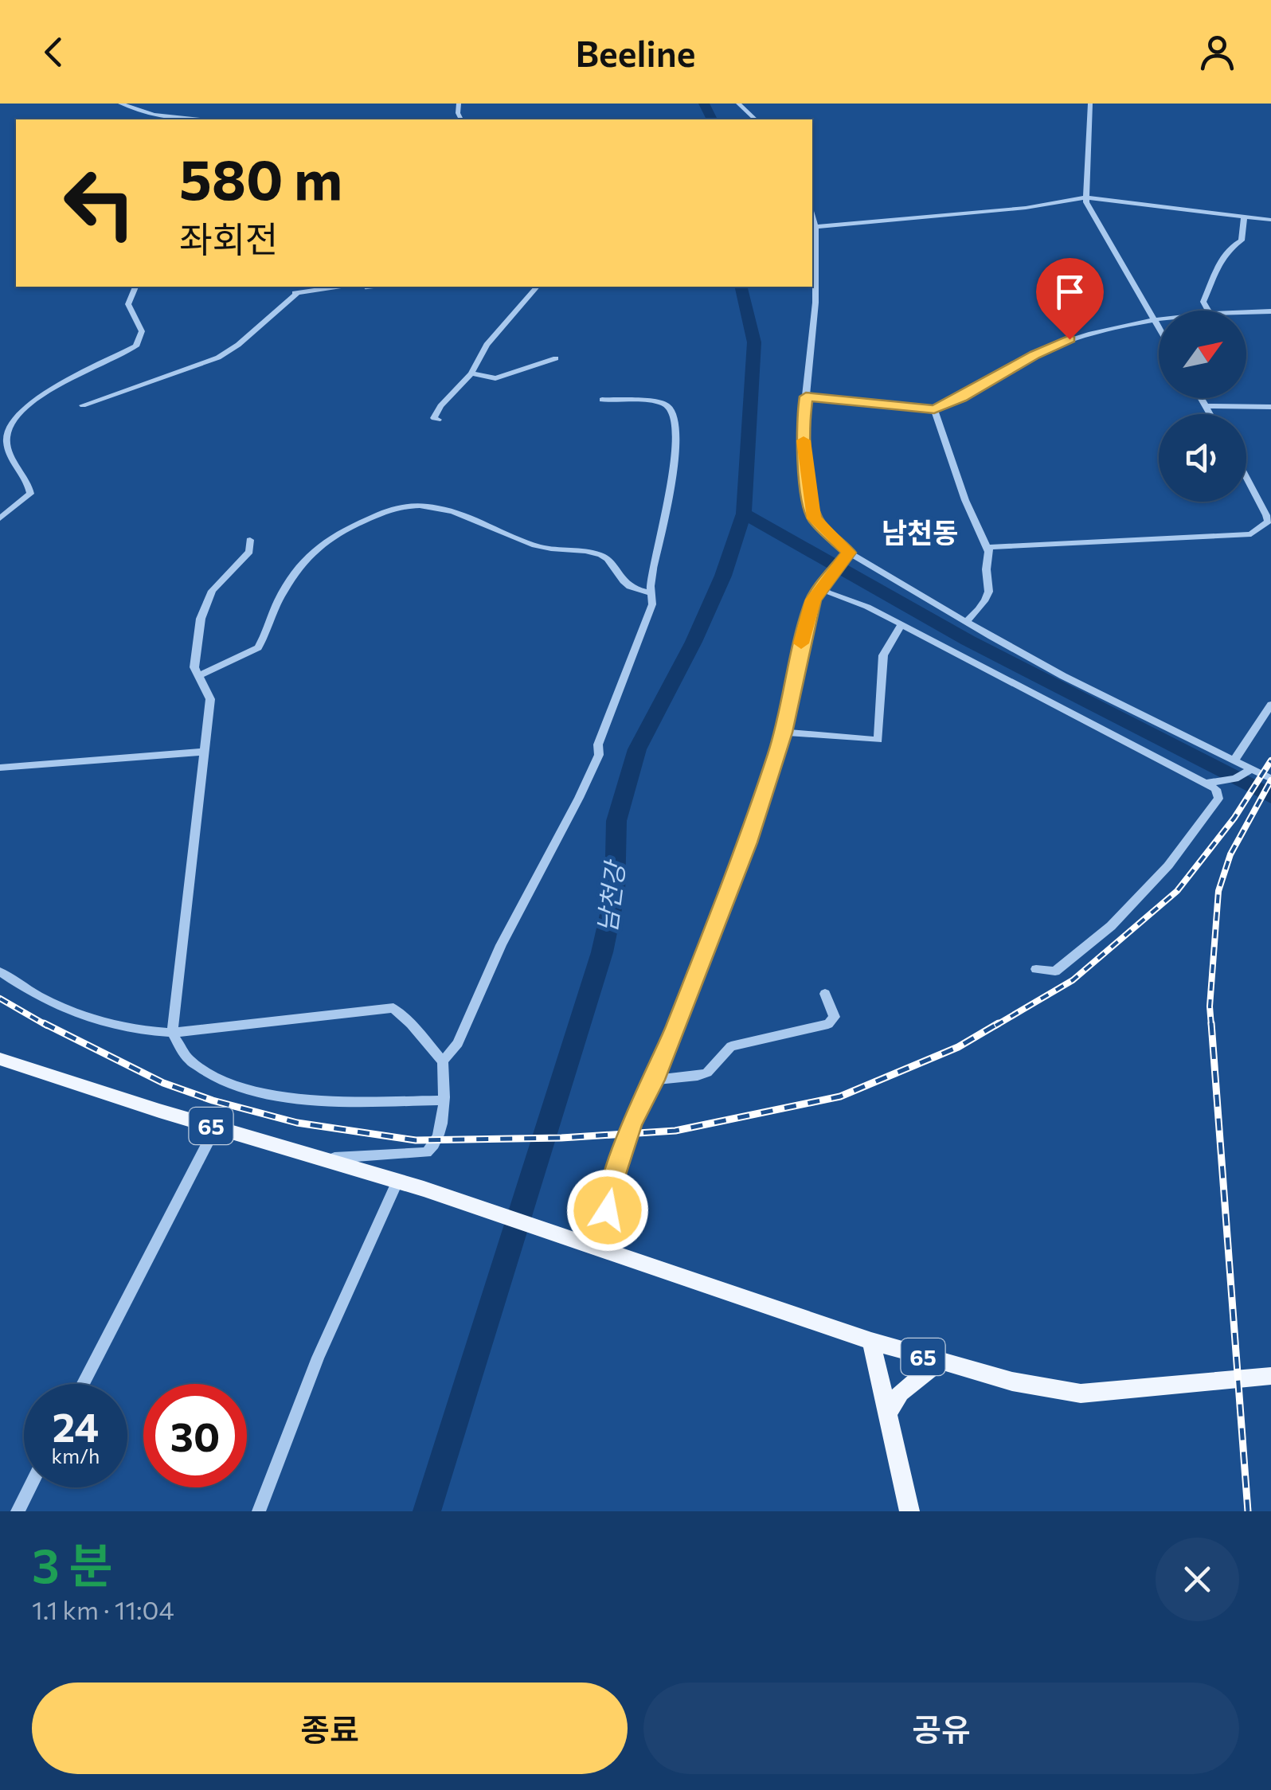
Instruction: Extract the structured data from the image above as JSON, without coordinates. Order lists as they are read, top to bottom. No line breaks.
{"streets":{"main road":["65"]},"districts":["남천동"],"water":["남천강"],"north":"top right","page":{"header":"Beeline","turn":["580 m","좌회전"],"speed":"24 km/h","limit":"30","heading":["3 분","1.1 km · 11:04"],"buttons":["종료","공유"]}}
